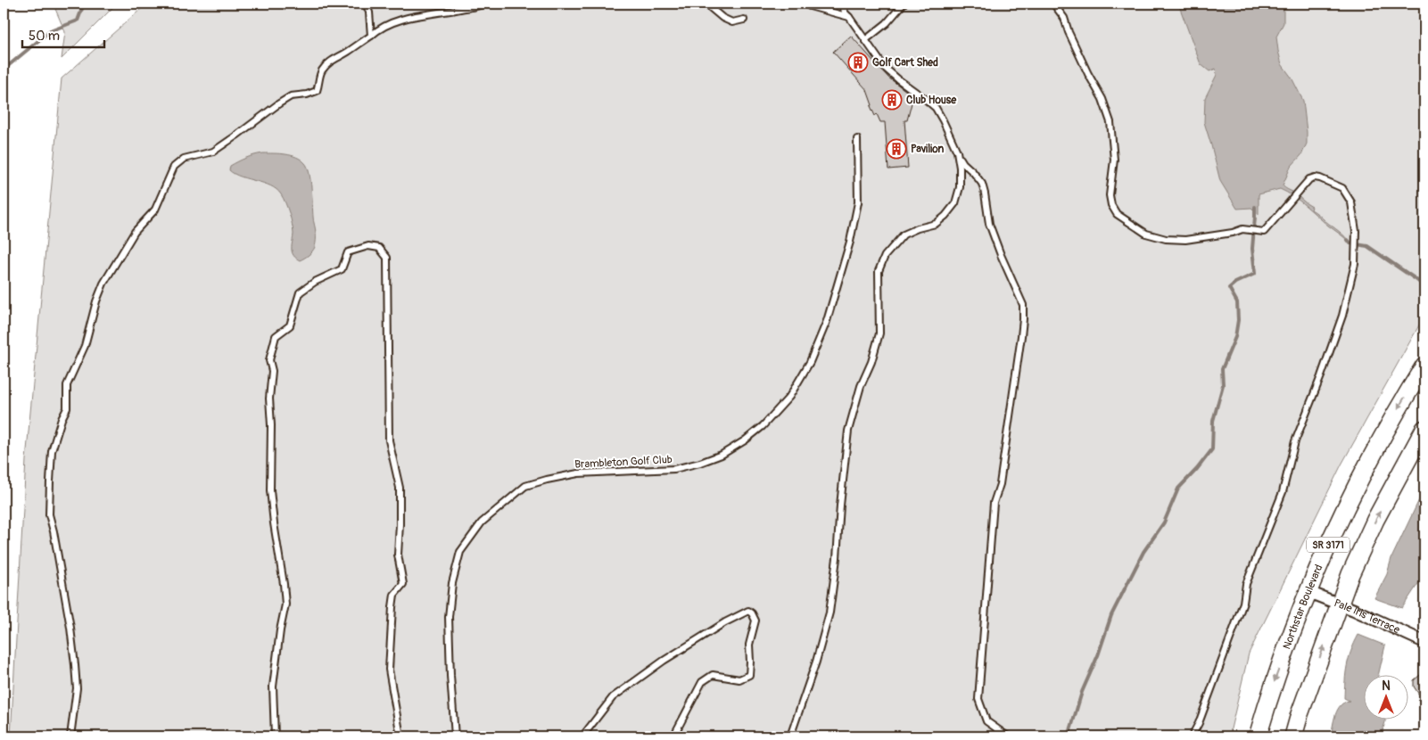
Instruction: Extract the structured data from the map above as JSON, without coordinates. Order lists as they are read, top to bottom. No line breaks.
{"streets":{"main road":["SR 3171","Northstar Boulevard"],"street":["Pale Iris Terrace"],"lane":["Brambleton Golf Club"]},"crossings":[["SR 3171","Pale Iris Terrace"],["Northstar Boulevard","Pale Iris Terrace"]],"places":{"building":["Golf Cart Shed","Club House","Pavilion"]},"scale_bar":"50 m","north":"top"}
